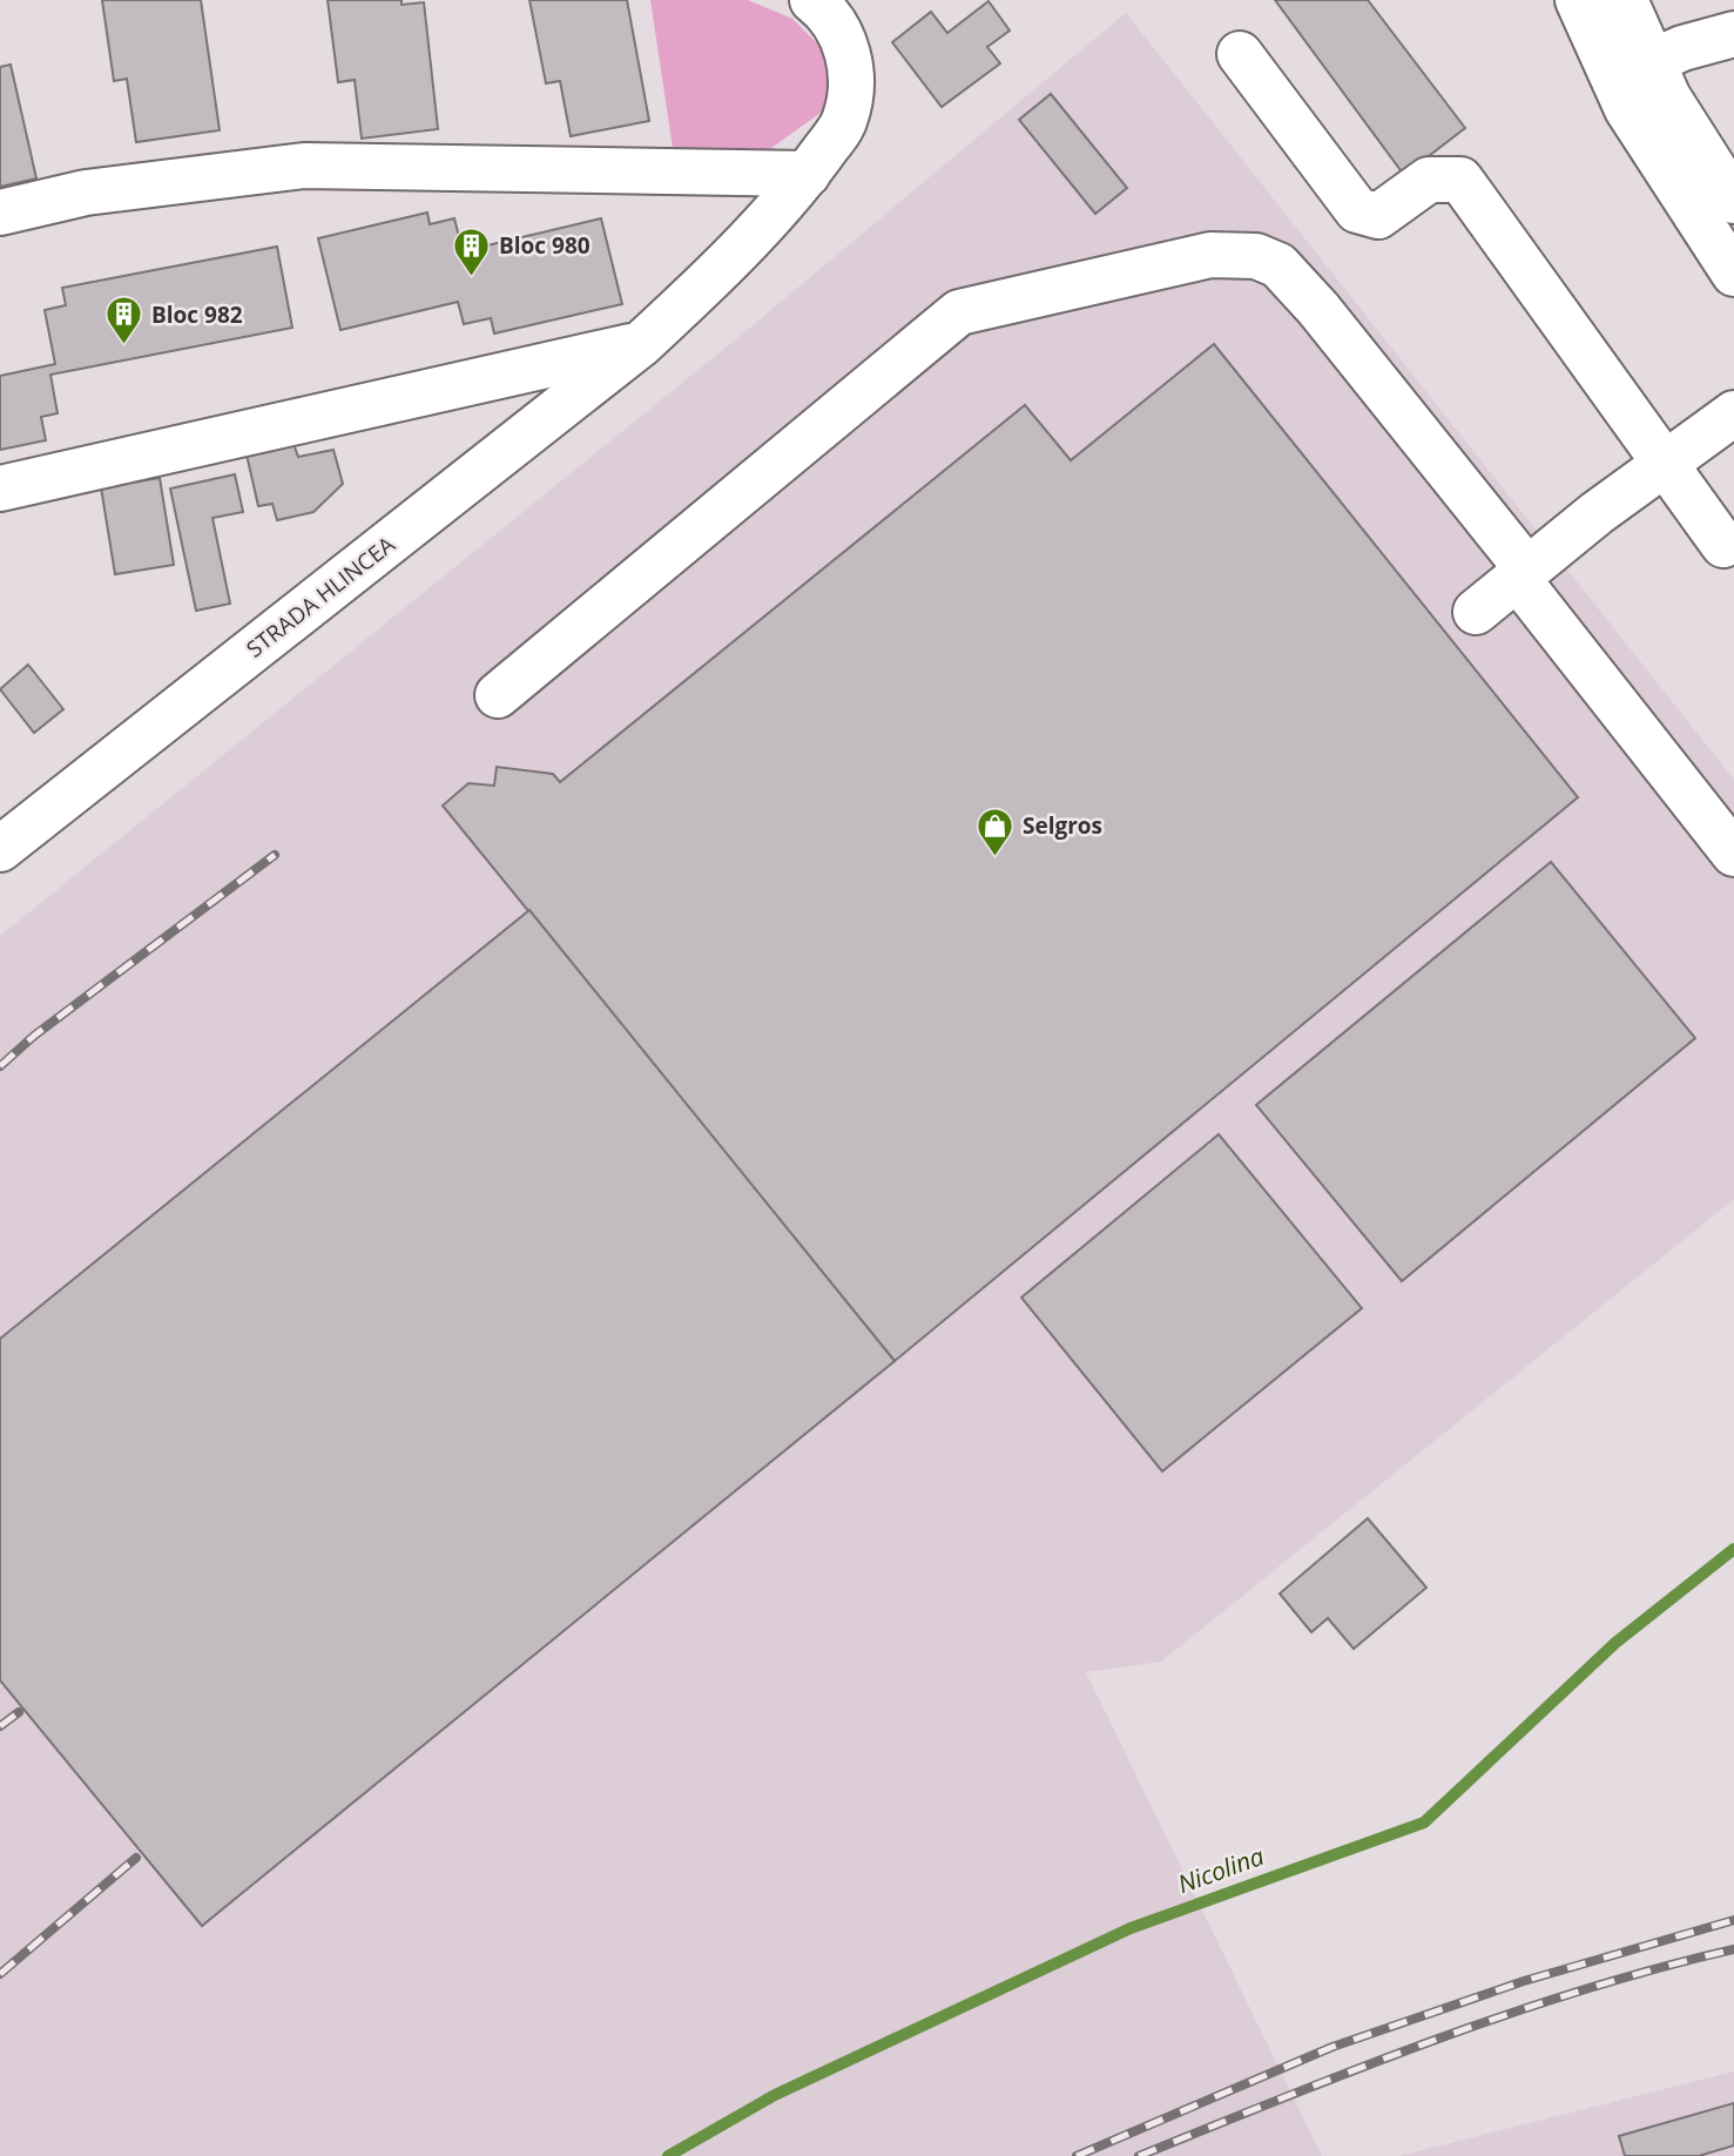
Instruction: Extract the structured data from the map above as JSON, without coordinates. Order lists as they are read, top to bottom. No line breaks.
{"streets":{"street":["STRADA HLINCEA"]},"water":["Nicolina"],"places":{"building":["Bloc 980","Bloc 982"],"shop":["Selgros"]}}
